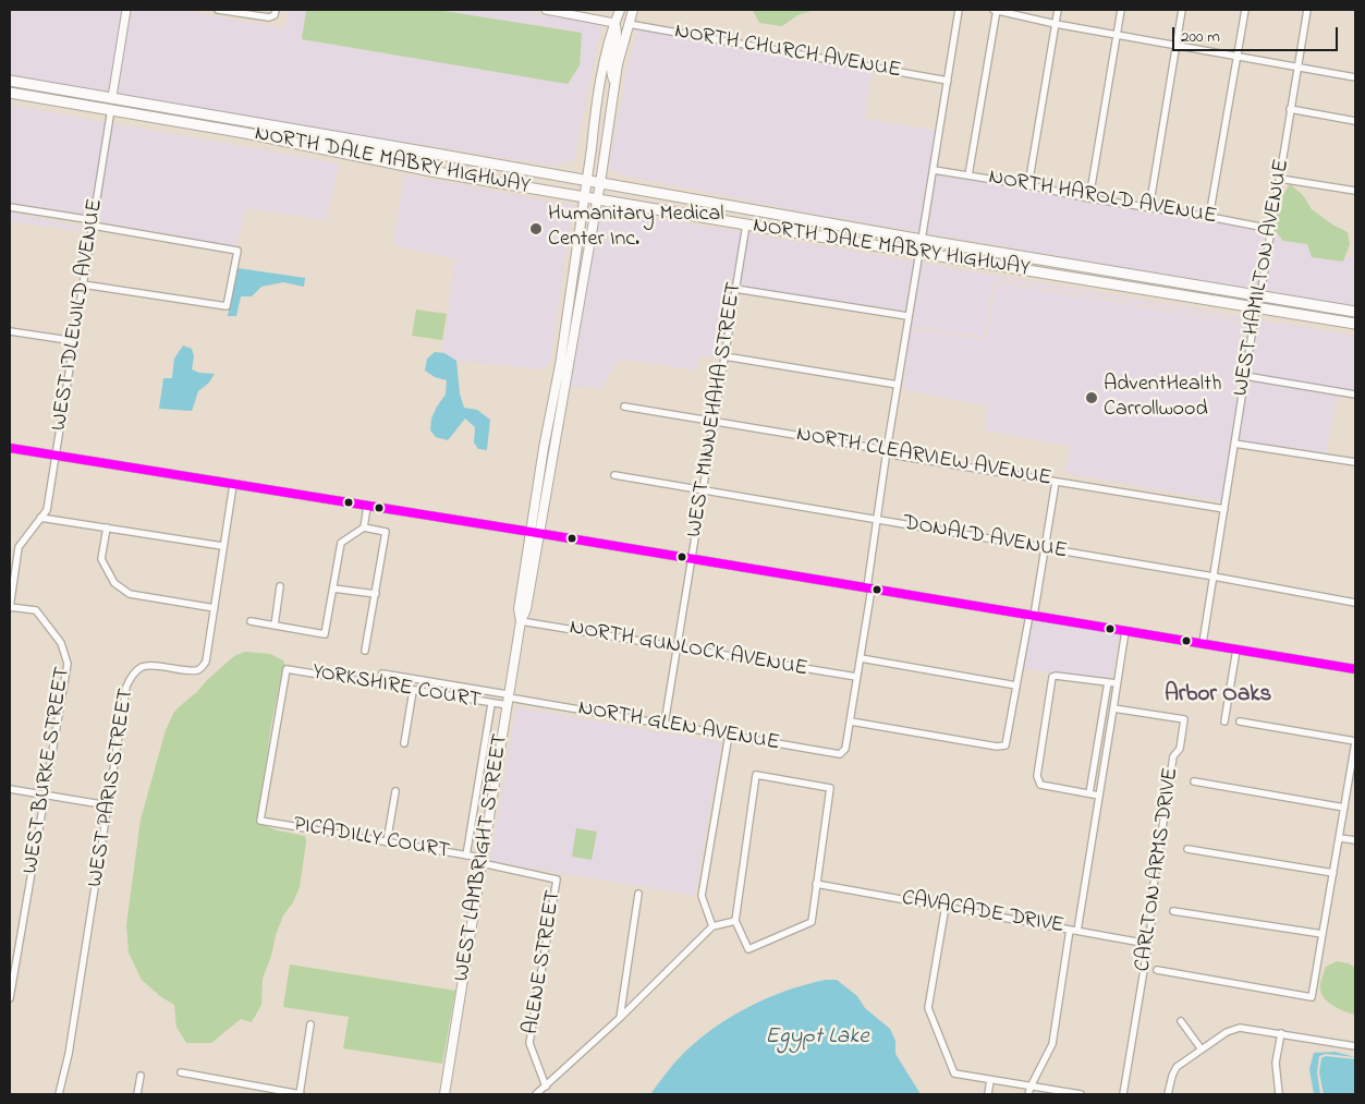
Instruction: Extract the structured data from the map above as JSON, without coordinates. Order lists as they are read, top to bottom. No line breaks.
{"streets":{"main road":["NORTH DALE MABRY HIGHWAY","WEST LAMBRIGHT STREET"],"street":["NORTH CHURCH AVENUE","NORTH HAROLD AVENUE","WEST HAMILTON AVENUE","WEST IDLEWILD AVENUE","WEST MINNEHAHA STREET","NORTH CLEARVIEW AVENUE","DONALD AVENUE","NORTH GUNLOCK AVENUE","YORKSHIRE COURT","NORTH GLEN AVENUE","WEST BURKE STREET","WEST PARIS STREET","PICADILLY COURT","CARLTON ARMS DRIVE","CAVACADE DRIVE","ALENE STREET"]},"crossings":[["NORTH DALE MABRY HIGHWAY","WEST HAMILTON AVENUE"],["NORTH DALE MABRY HIGHWAY","WEST IDLEWILD AVENUE"],["NORTH DALE MABRY HIGHWAY","WEST MINNEHAHA STREET"],["NORTH DALE MABRY HIGHWAY","WEST LAMBRIGHT STREET"],["NORTH HAROLD AVENUE","WEST HAMILTON AVENUE"],["WEST HAMILTON AVENUE","NORTH CLEARVIEW AVENUE"],["WEST HAMILTON AVENUE","DONALD AVENUE"],["WEST IDLEWILD AVENUE","WEST BURKE STREET"],["WEST MINNEHAHA STREET","NORTH CLEARVIEW AVENUE"],["WEST MINNEHAHA STREET","DONALD AVENUE"],["WEST MINNEHAHA STREET","NORTH GUNLOCK AVENUE"],["WEST MINNEHAHA STREET","NORTH GLEN AVENUE"],["NORTH GUNLOCK AVENUE","WEST LAMBRIGHT STREET"],["YORKSHIRE COURT","NORTH GLEN AVENUE"],["YORKSHIRE COURT","PICADILLY COURT"],["YORKSHIRE COURT","WEST LAMBRIGHT STREET"],["NORTH GLEN AVENUE","WEST LAMBRIGHT STREET"],["PICADILLY COURT","WEST LAMBRIGHT STREET"],["PICADILLY COURT","ALENE STREET"],["WEST LAMBRIGHT STREET","ALENE STREET"],["CARLTON ARMS DRIVE","CAVACADE DRIVE"]],"districts":["Arbor Oaks"],"water":["Egypt Lake"],"places":["Humanitary Medical Center Inc.","AdventHealth Carrollwood"],"scale_bar":"200 m"}
